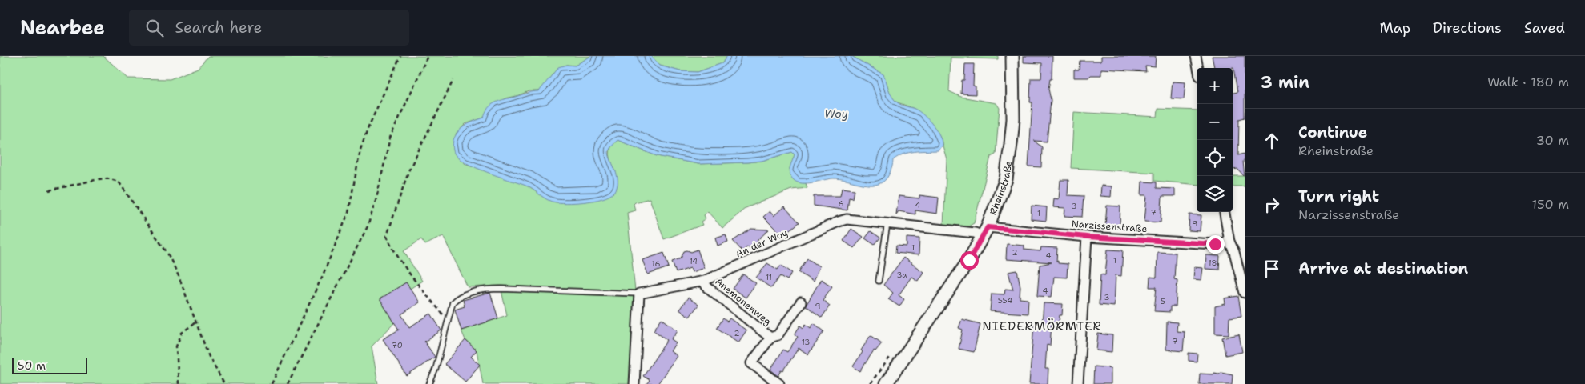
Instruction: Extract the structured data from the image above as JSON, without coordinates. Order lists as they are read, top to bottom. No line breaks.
{"streets":{"main road":["Rheinstraße"],"street":["Narzissenstraße","An der Woy","Anemonenweg"]},"crossings":[["Rheinstraße","Narzissenstraße"],["Rheinstraße","An der Woy"],["Narzissenstraße","An der Woy"],["An der Woy","Anemonenweg"]],"districts":["NIEDERMÖRMTER"],"water":["Woy"],"house_numbers":["6","4","3","7","1","9","1","2","4","1","14","18","16","3a","11","4","3","554","5","9","2","7","13","70"],"scale_bar":"50 m","page":{"header":"Nearbee","search":"Search here","nav":["Map","Directions","Saved"],"heading":["3 min","Walk · 180 m"],"map_buttons":["+","−"],"list":[["Continue","Rheinstraße","30 m"],["Turn right","Narzissenstraße","150 m"],"Arrive at destination"],"scale":"50 m"}}
